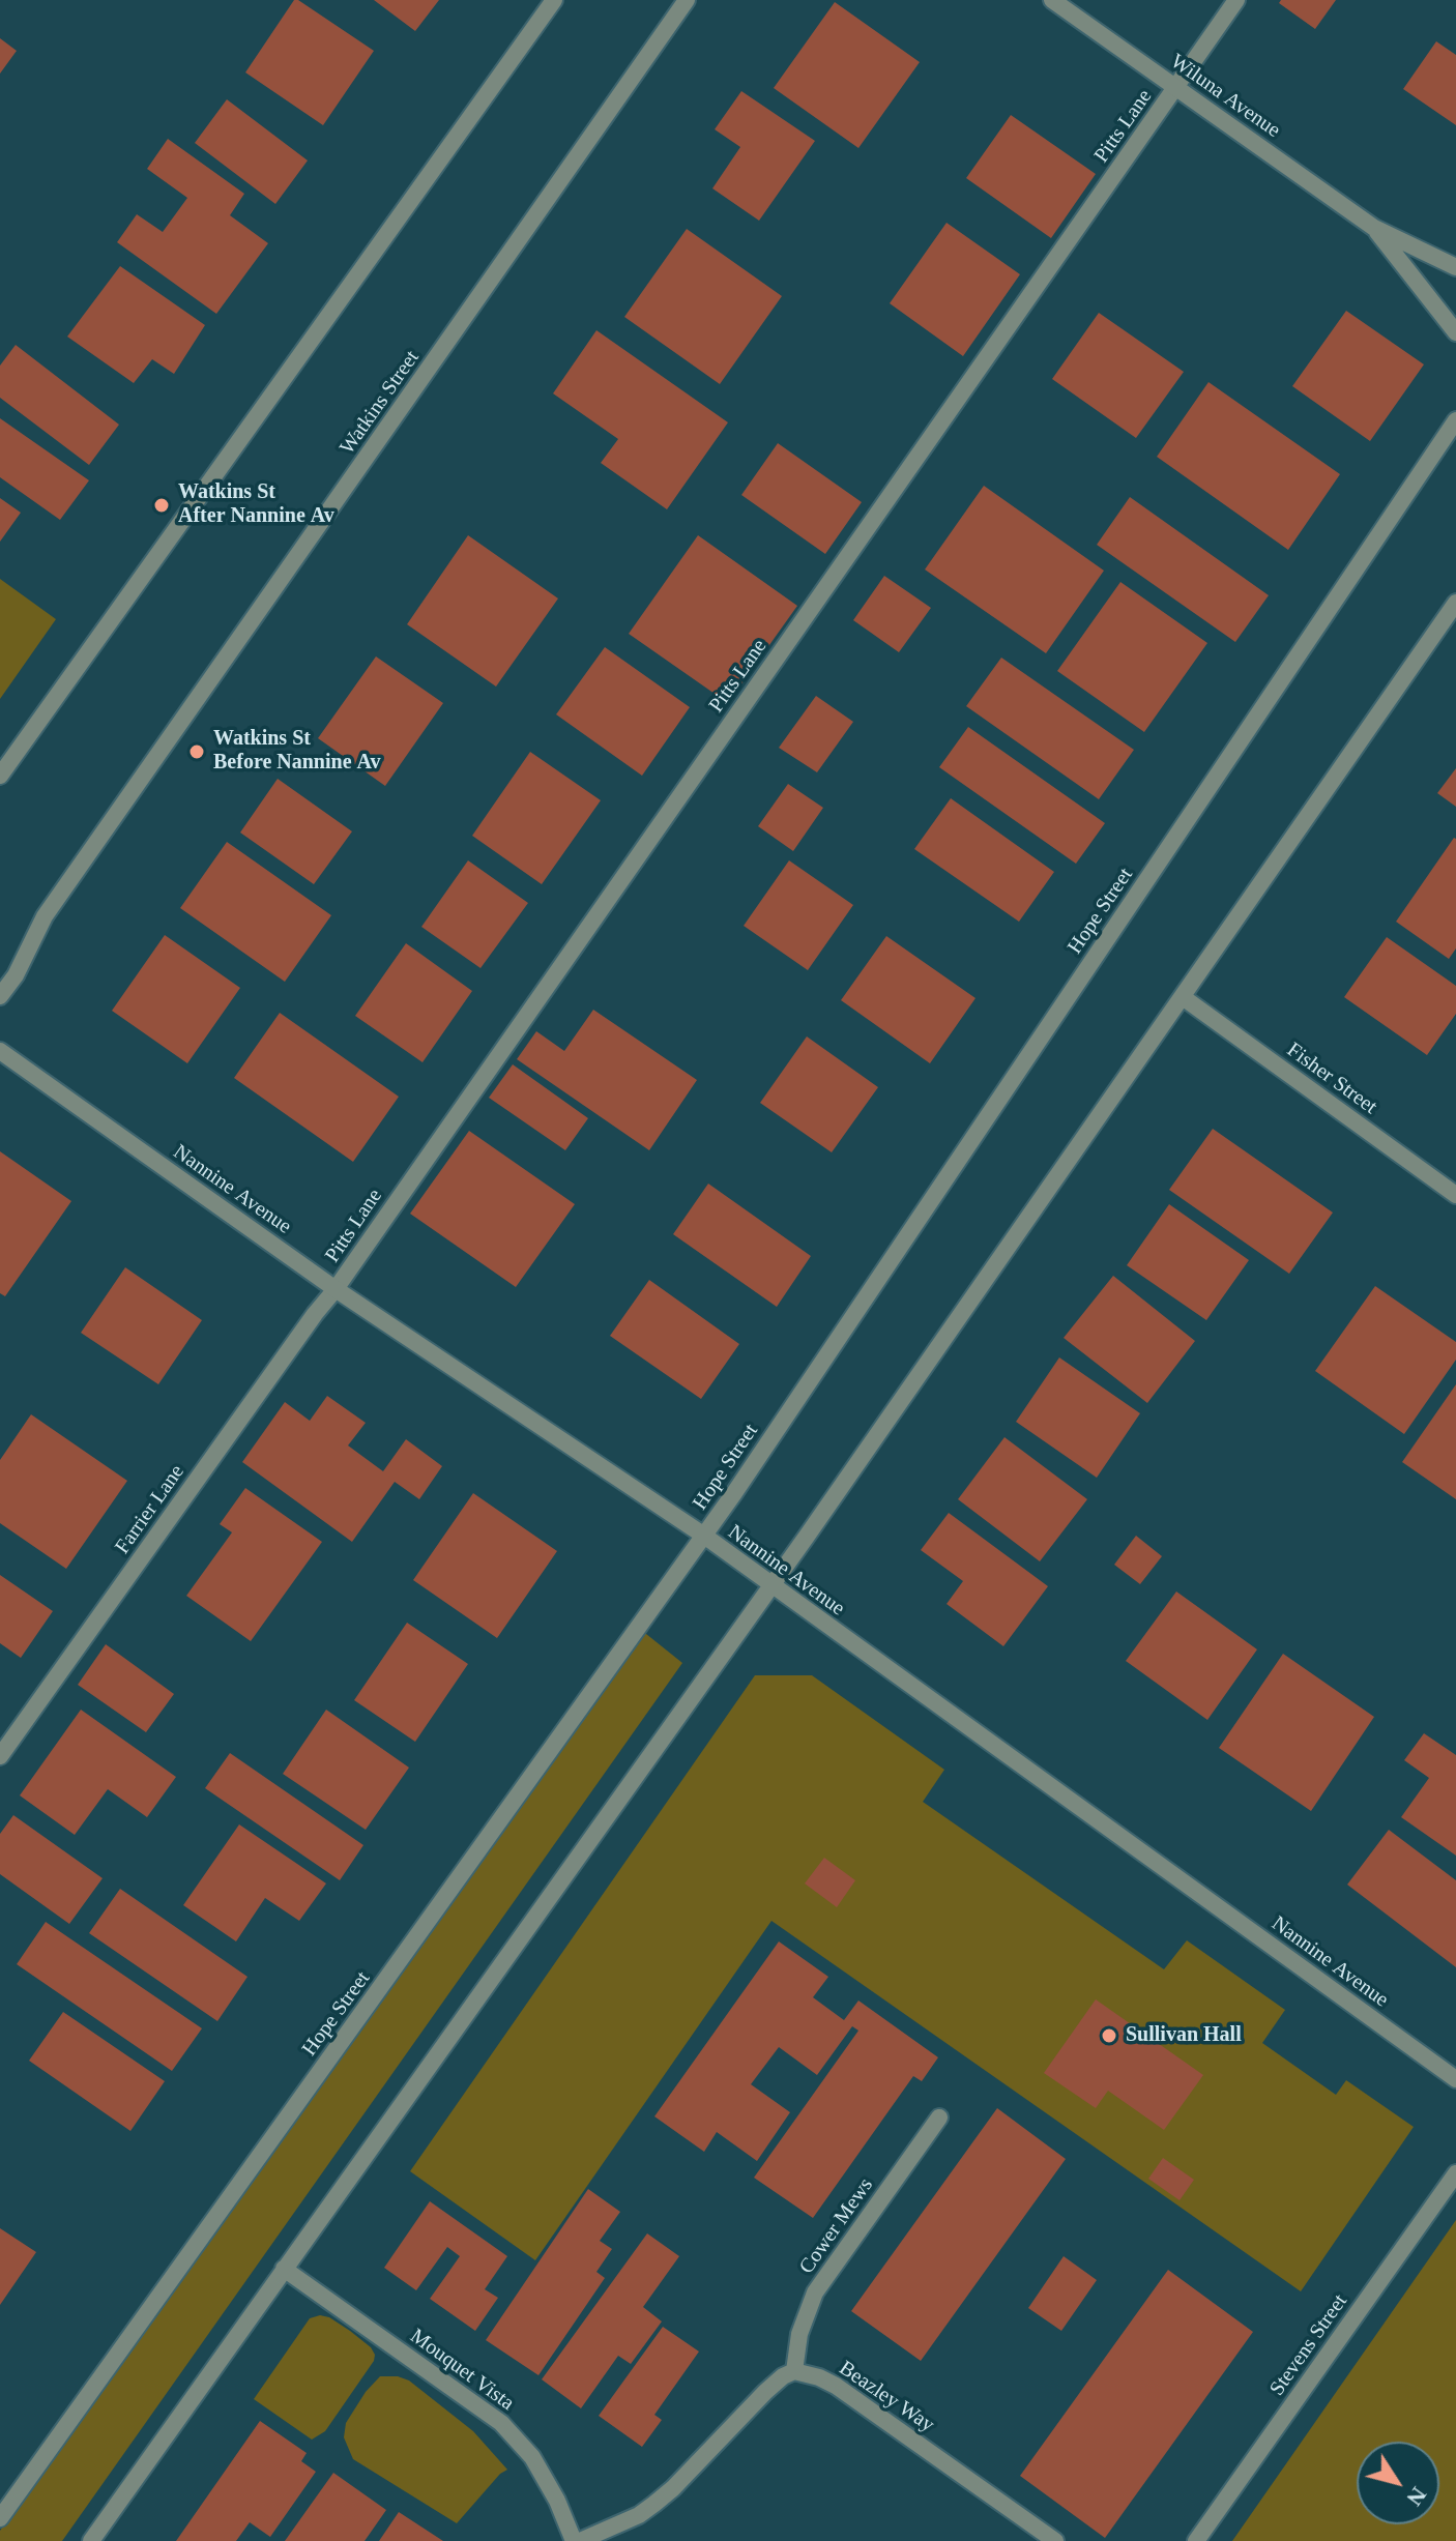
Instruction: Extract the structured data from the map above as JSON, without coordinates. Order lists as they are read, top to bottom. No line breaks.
{"streets":{"street":["Wiluna Avenue","Pitts Lane","Watkins Street","Hope Street","Fisher Street","Nannine Avenue","Farrier Lane","Cower Mews","Stevens Street","Mouquet Vista","Beazley Way"]},"crossings":[["Wiluna Avenue","Pitts Lane"],["Pitts Lane","Nannine Avenue"],["Pitts Lane","Farrier Lane"],["Hope Street","Nannine Avenue"],["Nannine Avenue","Farrier Lane"],["Cower Mews","Beazley Way"]],"places":["Watkins St After Nannine Av","Watkins St Before Nannine Av","Sullivan Hall"],"north":"bottom right"}
